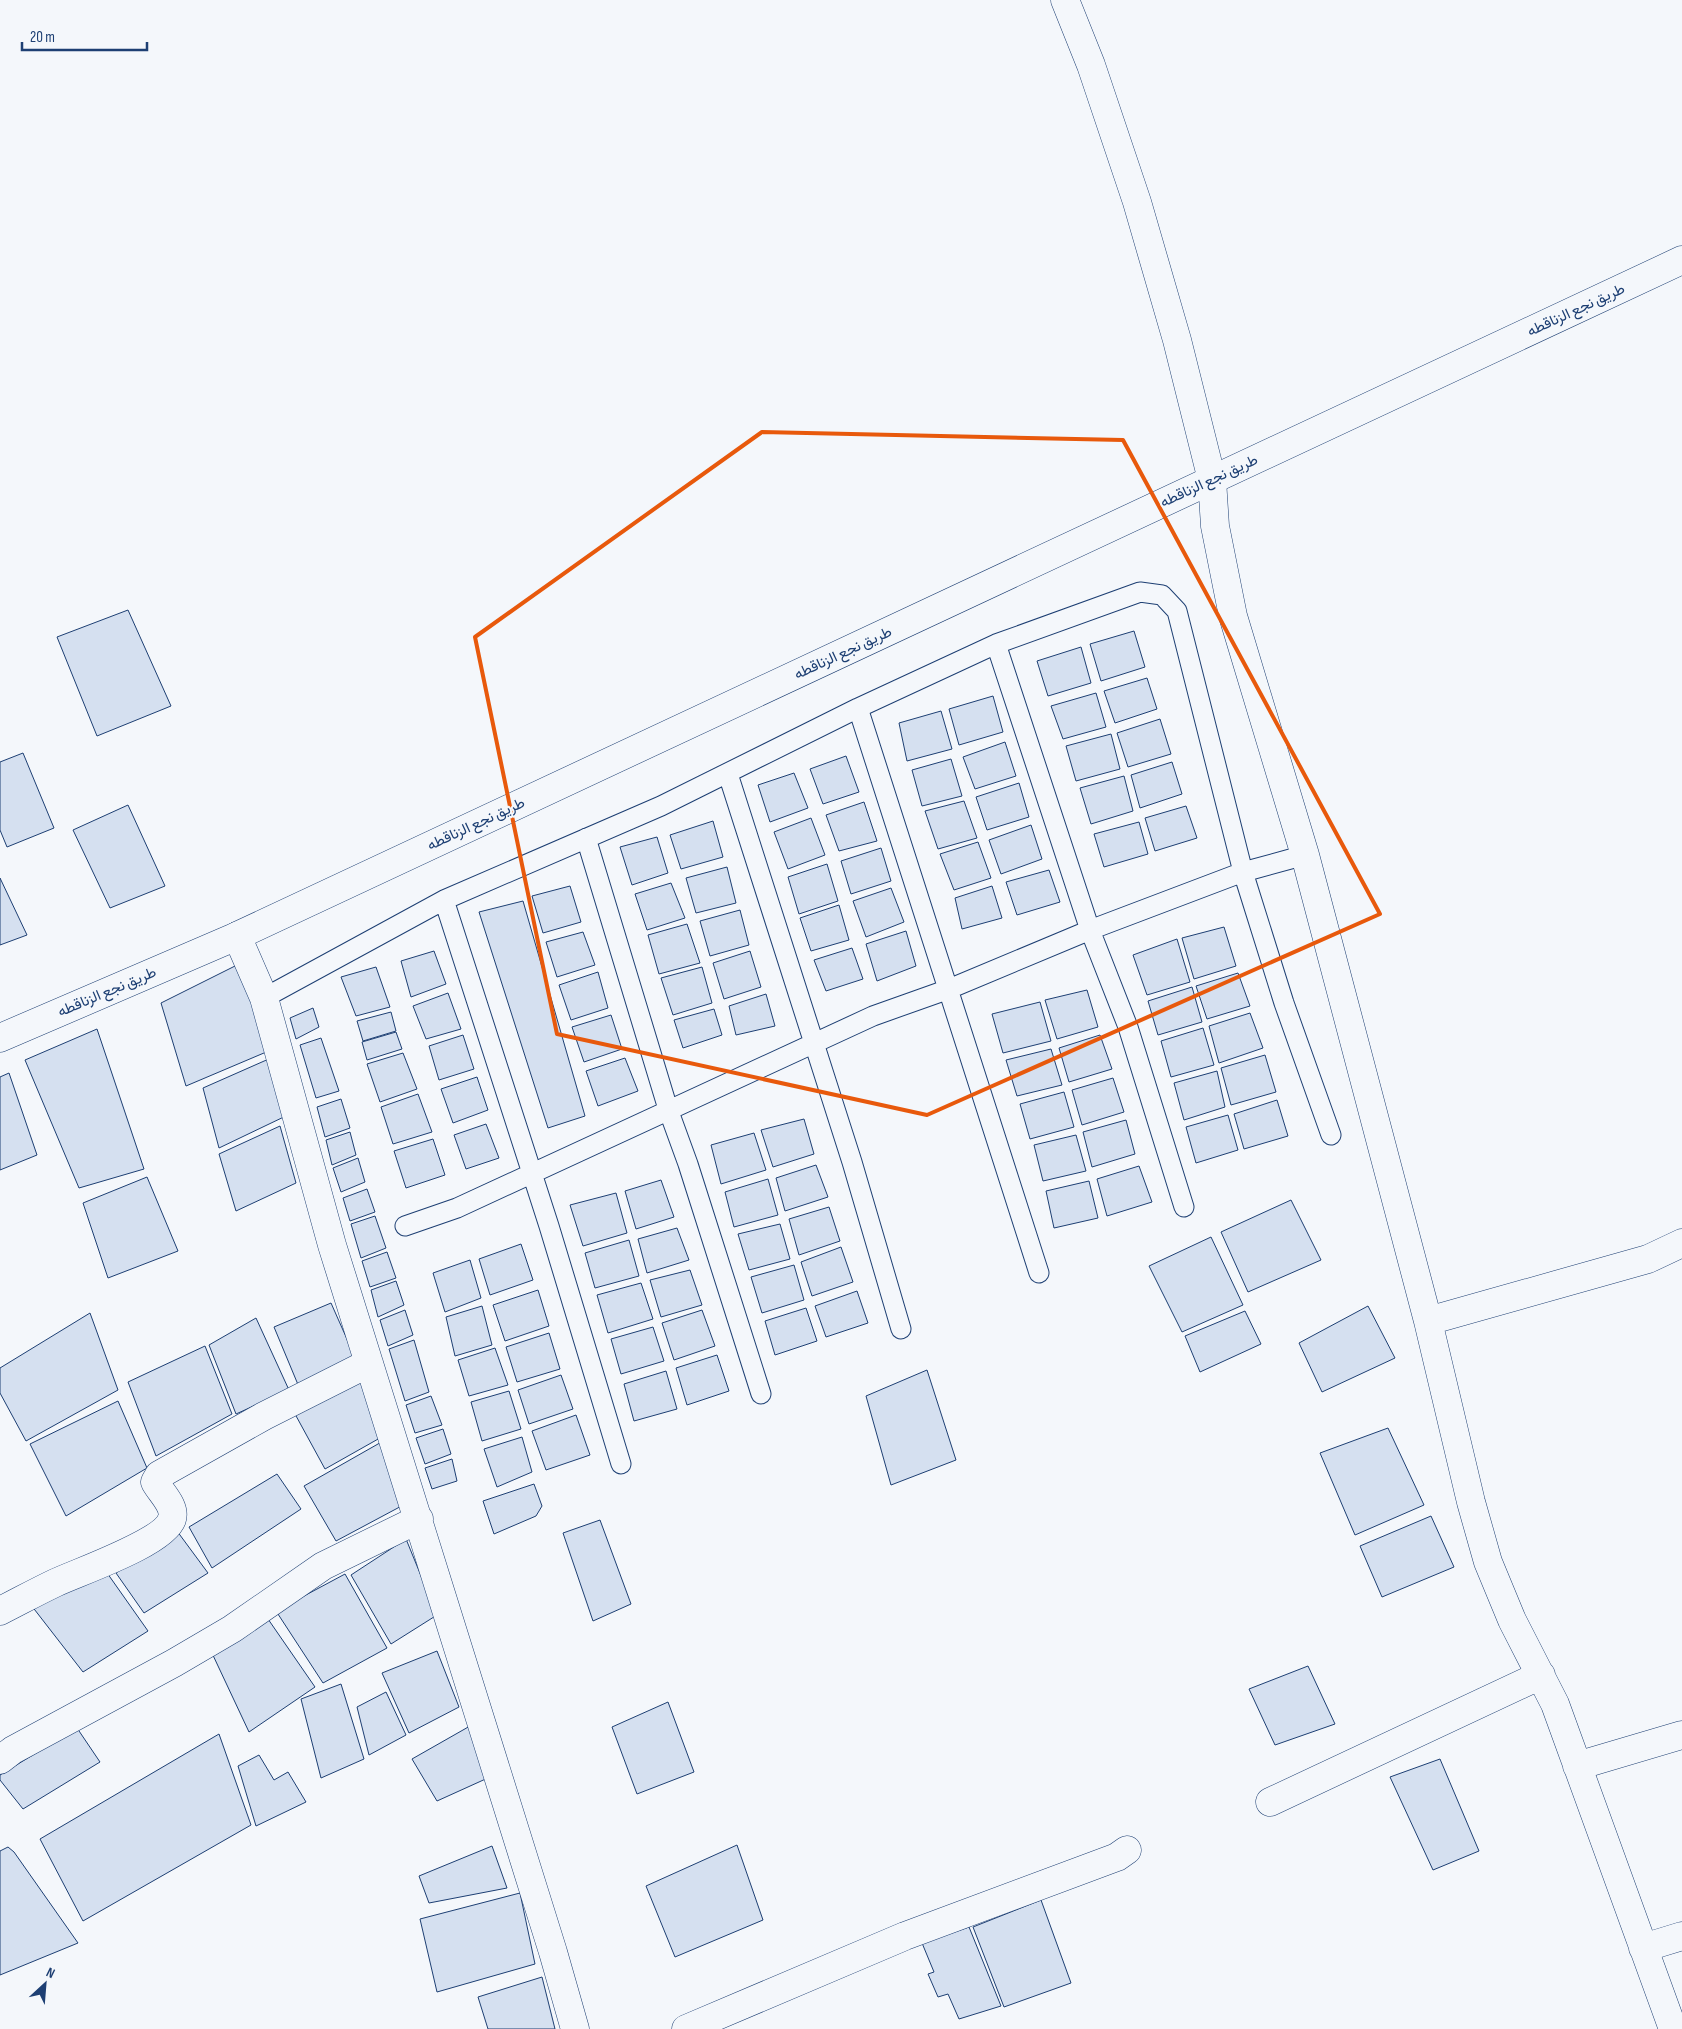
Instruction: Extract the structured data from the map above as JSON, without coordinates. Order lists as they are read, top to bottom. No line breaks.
{"streets":{"street":["طريق نجع الزناقطه"]},"scale_bar":"20 m","north":"top right"}
